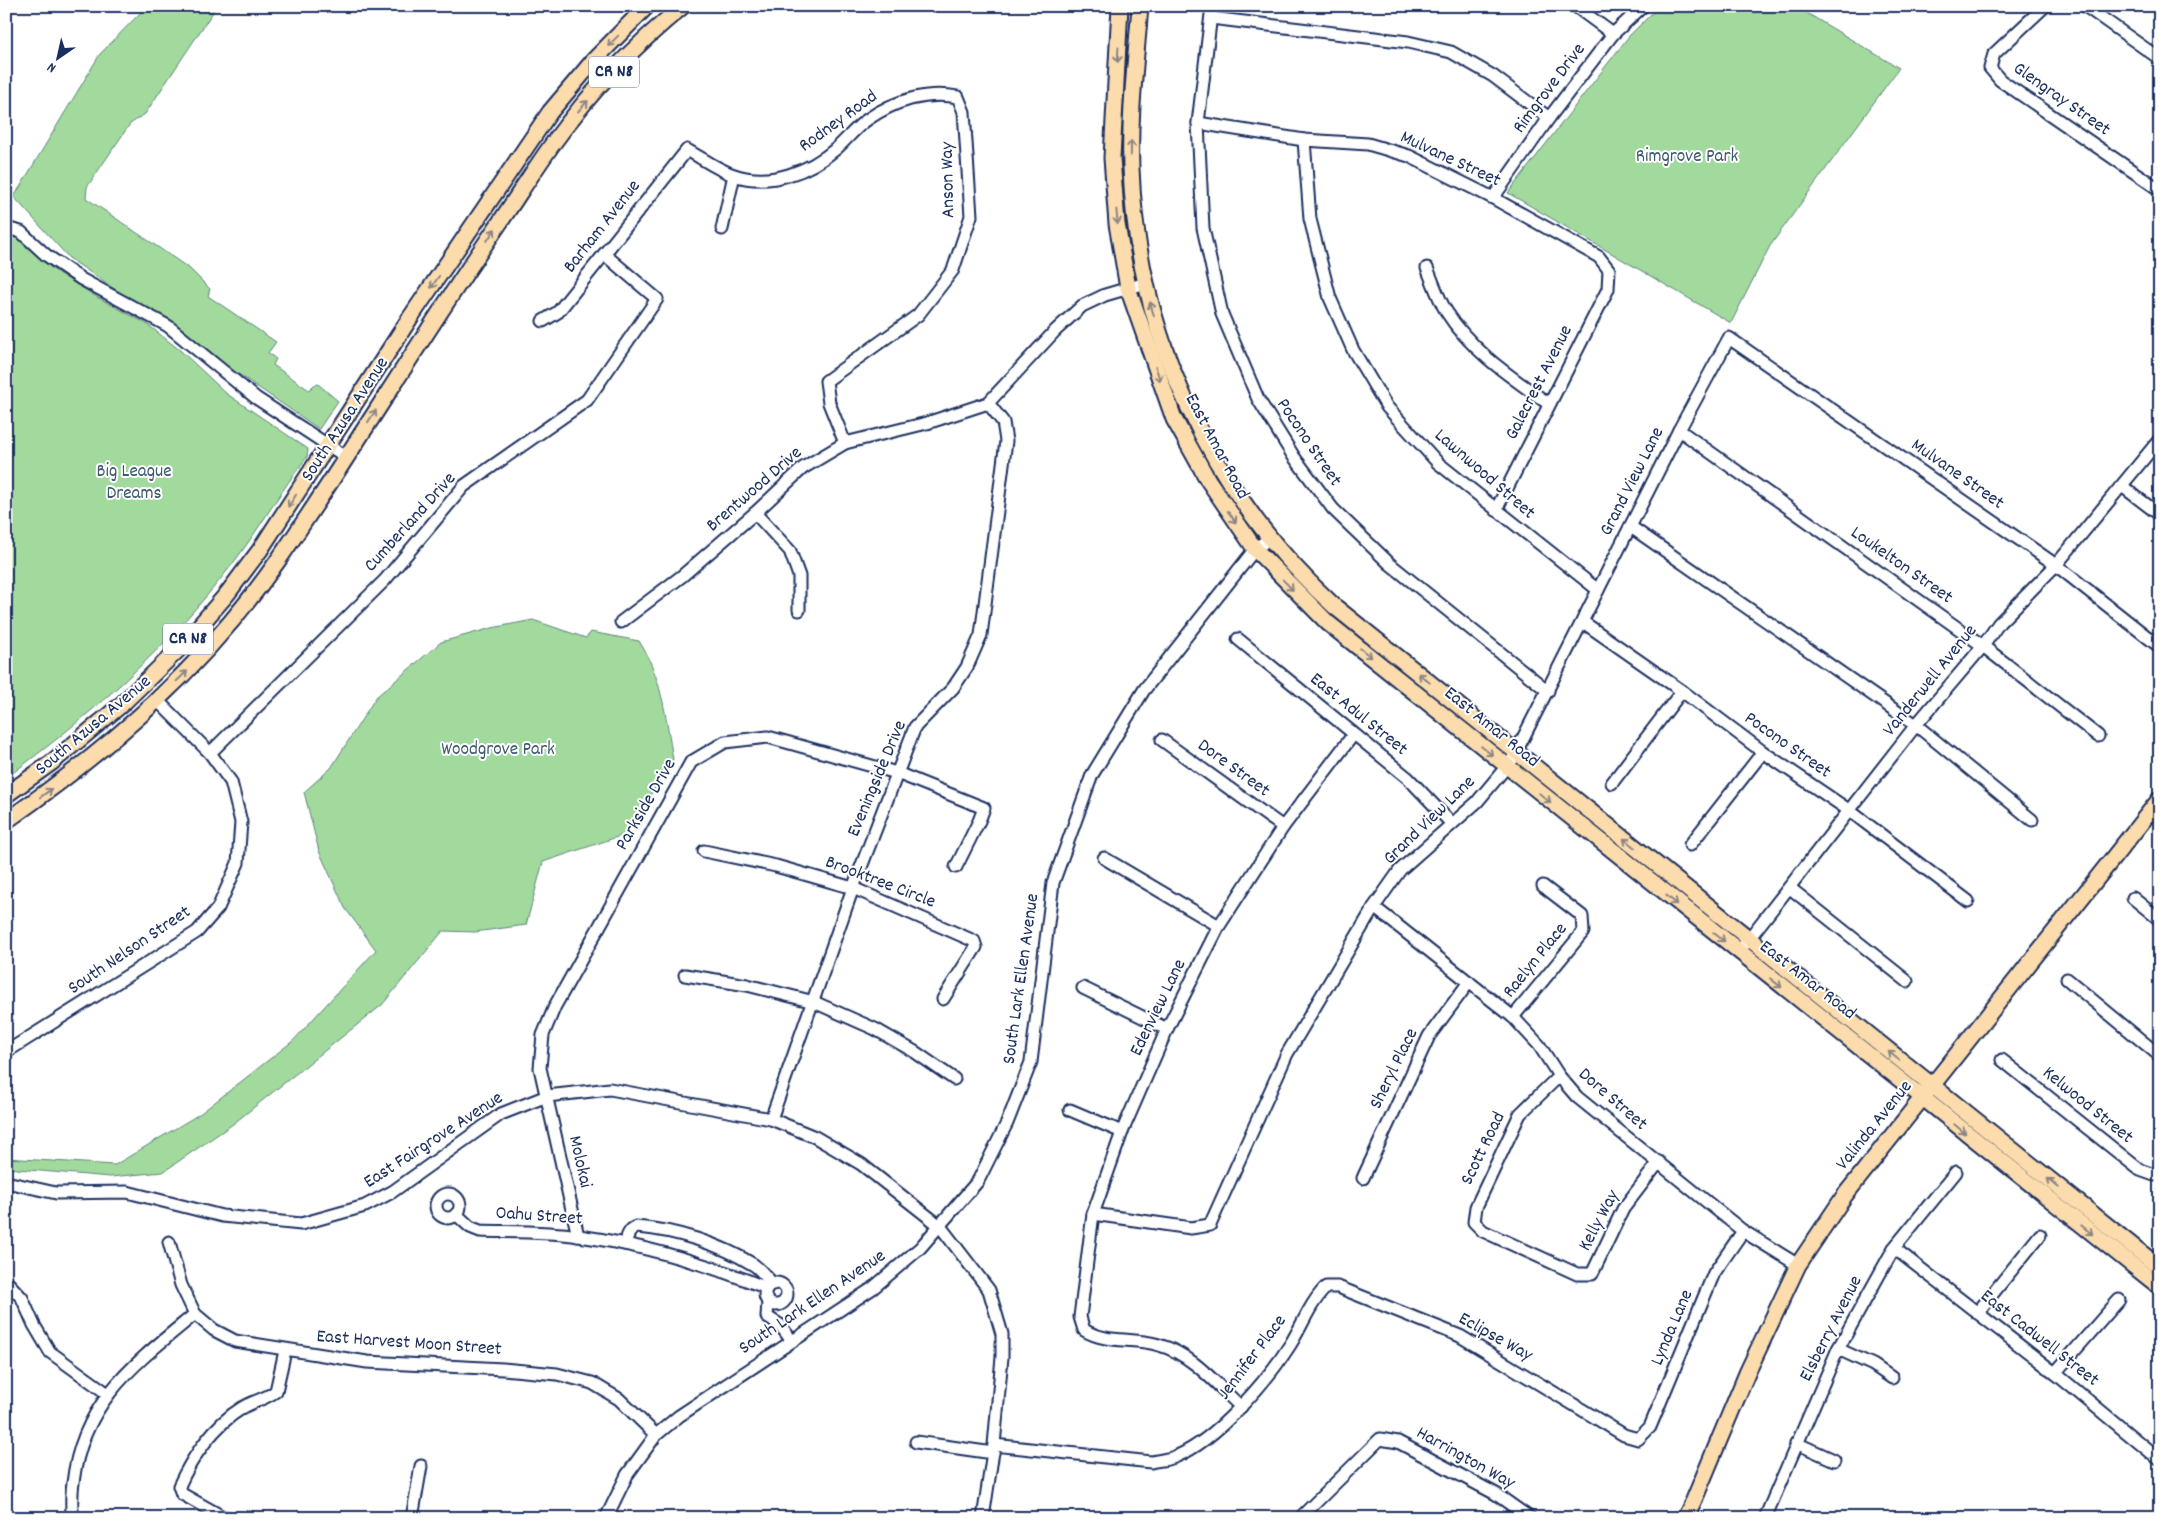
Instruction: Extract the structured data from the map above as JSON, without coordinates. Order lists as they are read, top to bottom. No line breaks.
{"streets":{"main road":["CR N8","South Azusa Avenue","East Amar Road","Valinda Avenue"],"street":["Rimgrove Drive","Glengray Street","Rodney Road","Mulvane Street","Anson Way","Barham Avenue","Galecrest Avenue","Pocono Street","Lawnwood Street","Grand View Lane","Brentwood Drive","Cumberland Drive","Loukelton Street","Vanderwell Avenue","East Adul Street","Dore Street","Eveningside Drive","Parkside Drive","Brooktree Circle","South Nelson Street","Raelyn Place","South Lark Ellen Avenue","Edenview Lane","Sheryl Place","Kelwood Street","East Fairgrove Avenue","Scott Road","Molokai","Oahu Street","Kelly Way","Lynda Lane","Elsberry Avenue","Eclipse Way","East Cadwell Street","East Harvest Moon Street","Jennifer Place","Harrington Way"]},"crossings":[["Rimgrove Drive","Mulvane Street"],["Rodney Road","Anson Way"],["Rodney Road","Barham Avenue"],["Mulvane Street","Galecrest Avenue"],["Mulvane Street","Pocono Street"],["Mulvane Street","Lawnwood Street"],["Mulvane Street","Grand View Lane"],["Mulvane Street","Vanderwell Avenue"],["Anson Way","Brentwood Drive"],["Barham Avenue","Cumberland Drive"],["Galecrest Avenue","Lawnwood Street"],["South Azusa Avenue","South Nelson Street"],["Pocono Street","Grand View Lane"],["Pocono Street","Vanderwell Avenue"],["East Amar Road","Grand View Lane"],["East Amar Road","Vanderwell Avenue"],["East Amar Road","South Lark Ellen Avenue"],["East Amar Road","Valinda Avenue"],["Lawnwood Street","Grand View Lane"],["Grand View Lane","Loukelton Street"],["Grand View Lane","East Adul Street"],["Grand View Lane","Dore Street"],["Grand View Lane","Edenview Lane"],["Brentwood Drive","Eveningside Drive"],["Cumberland Drive","South Nelson Street"],["Loukelton Street","Vanderwell Avenue"],["East Adul Street","Edenview Lane"],["Dore Street","Raelyn Place"],["Dore Street","Edenview Lane"],["Dore Street","Sheryl Place"],["Dore Street","Valinda Avenue"],["Dore Street","Scott Road"],["Dore Street","Kelly Way"],["Dore Street","Lynda Lane"],["Eveningside Drive","Parkside Drive"],["Eveningside Drive","Brooktree Circle"],["Eveningside Drive","East Fairgrove Avenue"],["Parkside Drive","East Fairgrove Avenue"],["Parkside Drive","Molokai"],["South Lark Ellen Avenue","East Fairgrove Avenue"],["South Lark Ellen Avenue","East Harvest Moon Street"],["Edenview Lane","Jennifer Place"],["East Fairgrove Avenue","Molokai"],["East Fairgrove Avenue","Jennifer Place"],["Scott Road","Kelly Way"],["Molokai","Oahu Street"],["Lynda Lane","Eclipse Way"],["Elsberry Avenue","East Cadwell Street"],["Eclipse Way","Jennifer Place"]],"parks":["Rimgrove Park","Big League Dreams","Woodgrove Park"],"north":"bottom left"}
